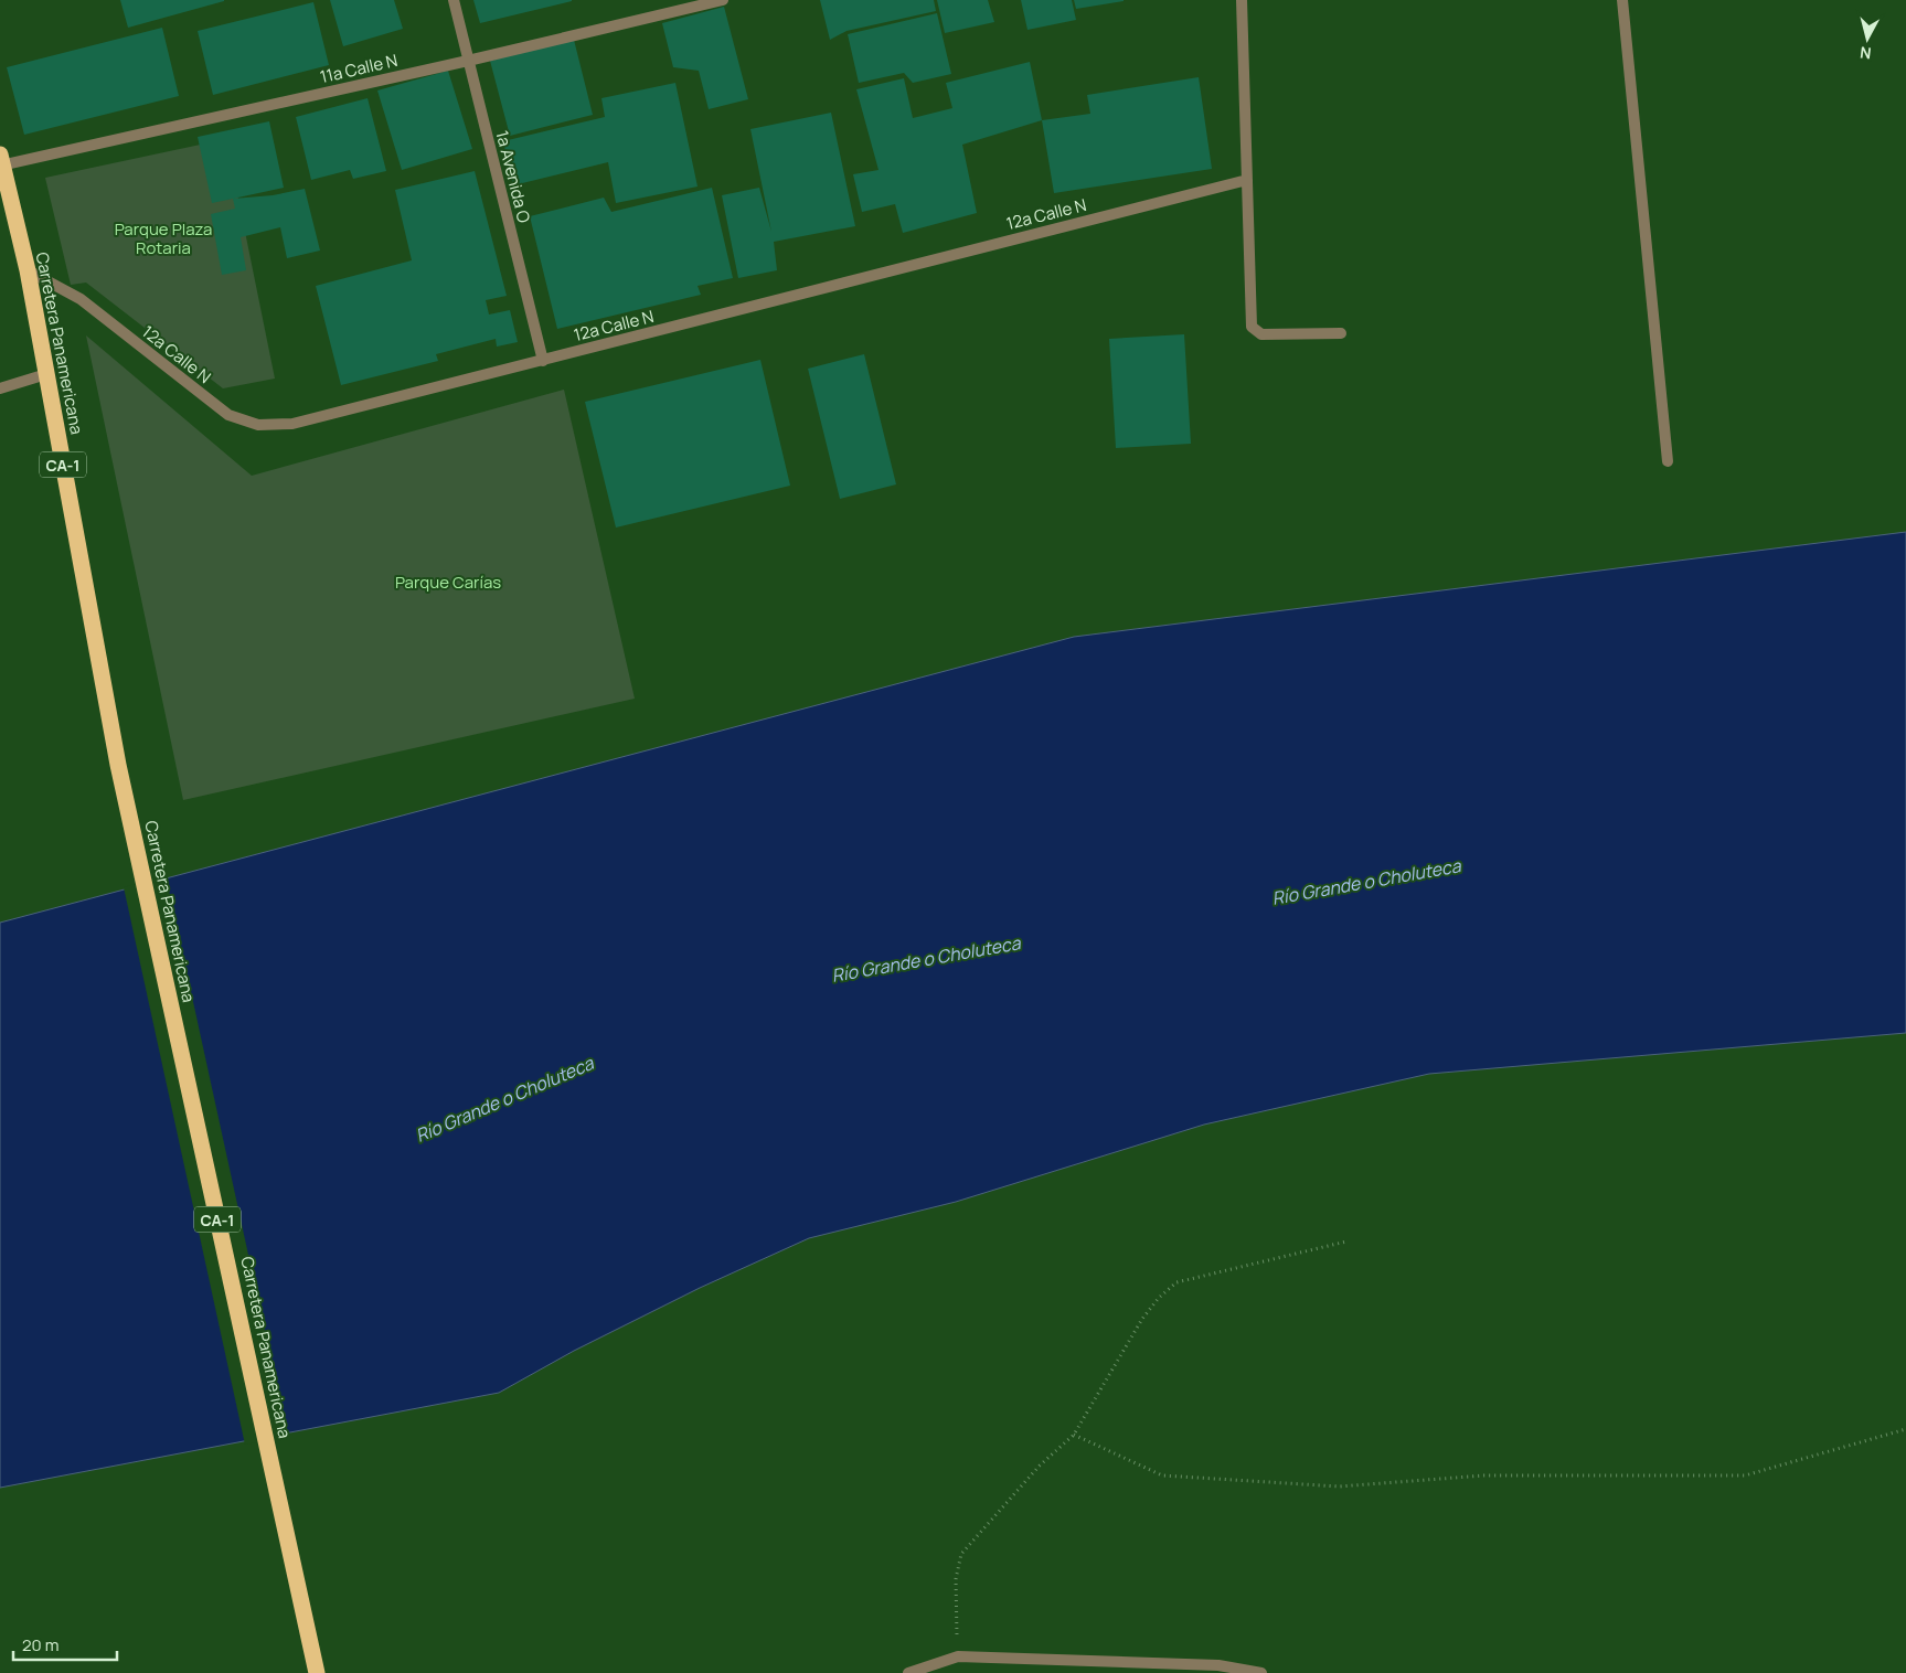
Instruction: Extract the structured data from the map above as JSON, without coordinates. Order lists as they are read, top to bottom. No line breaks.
{"streets":{"highway":["Carretera Panamericana","CA-1"],"street":["11a Calle N","1a Avenida O","12a Calle N"]},"crossings":[["11a Calle N","1a Avenida O"],["11a Calle N","Carretera Panamericana"],["1a Avenida O","12a Calle N"],["12a Calle N","Carretera Panamericana"]],"water":["Río Grande o Choluteca"],"parks":["Parque Plaza Rotaria","Parque Carías"],"scale_bar":"20 m","north":"bottom"}
